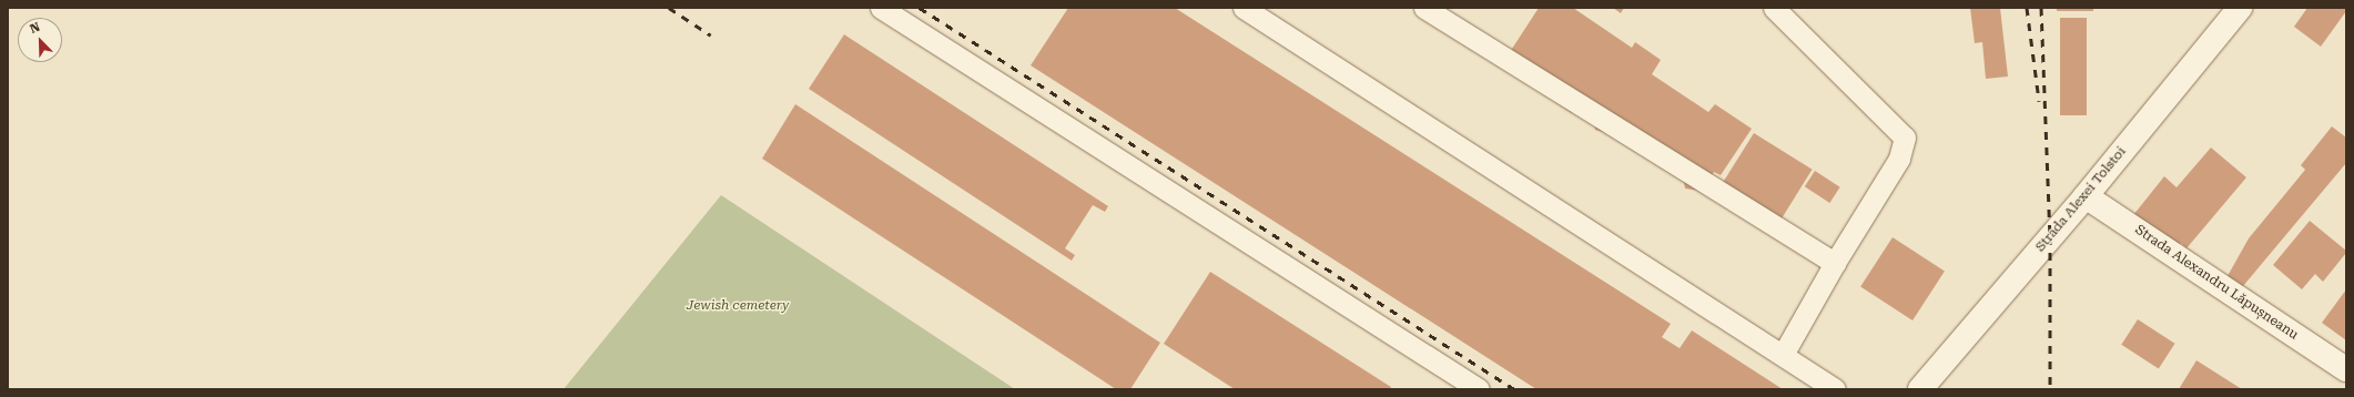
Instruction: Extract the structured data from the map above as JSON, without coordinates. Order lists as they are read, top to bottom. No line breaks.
{"streets":{"main road":["Strada Alexei Tolstoi","Strada Alexandru Lăpușneanu"]},"crossings":[["Strada Alexei Tolstoi","Strada Alexandru Lăpușneanu"]],"parks":["Jewish cemetery"],"north":"top left"}
